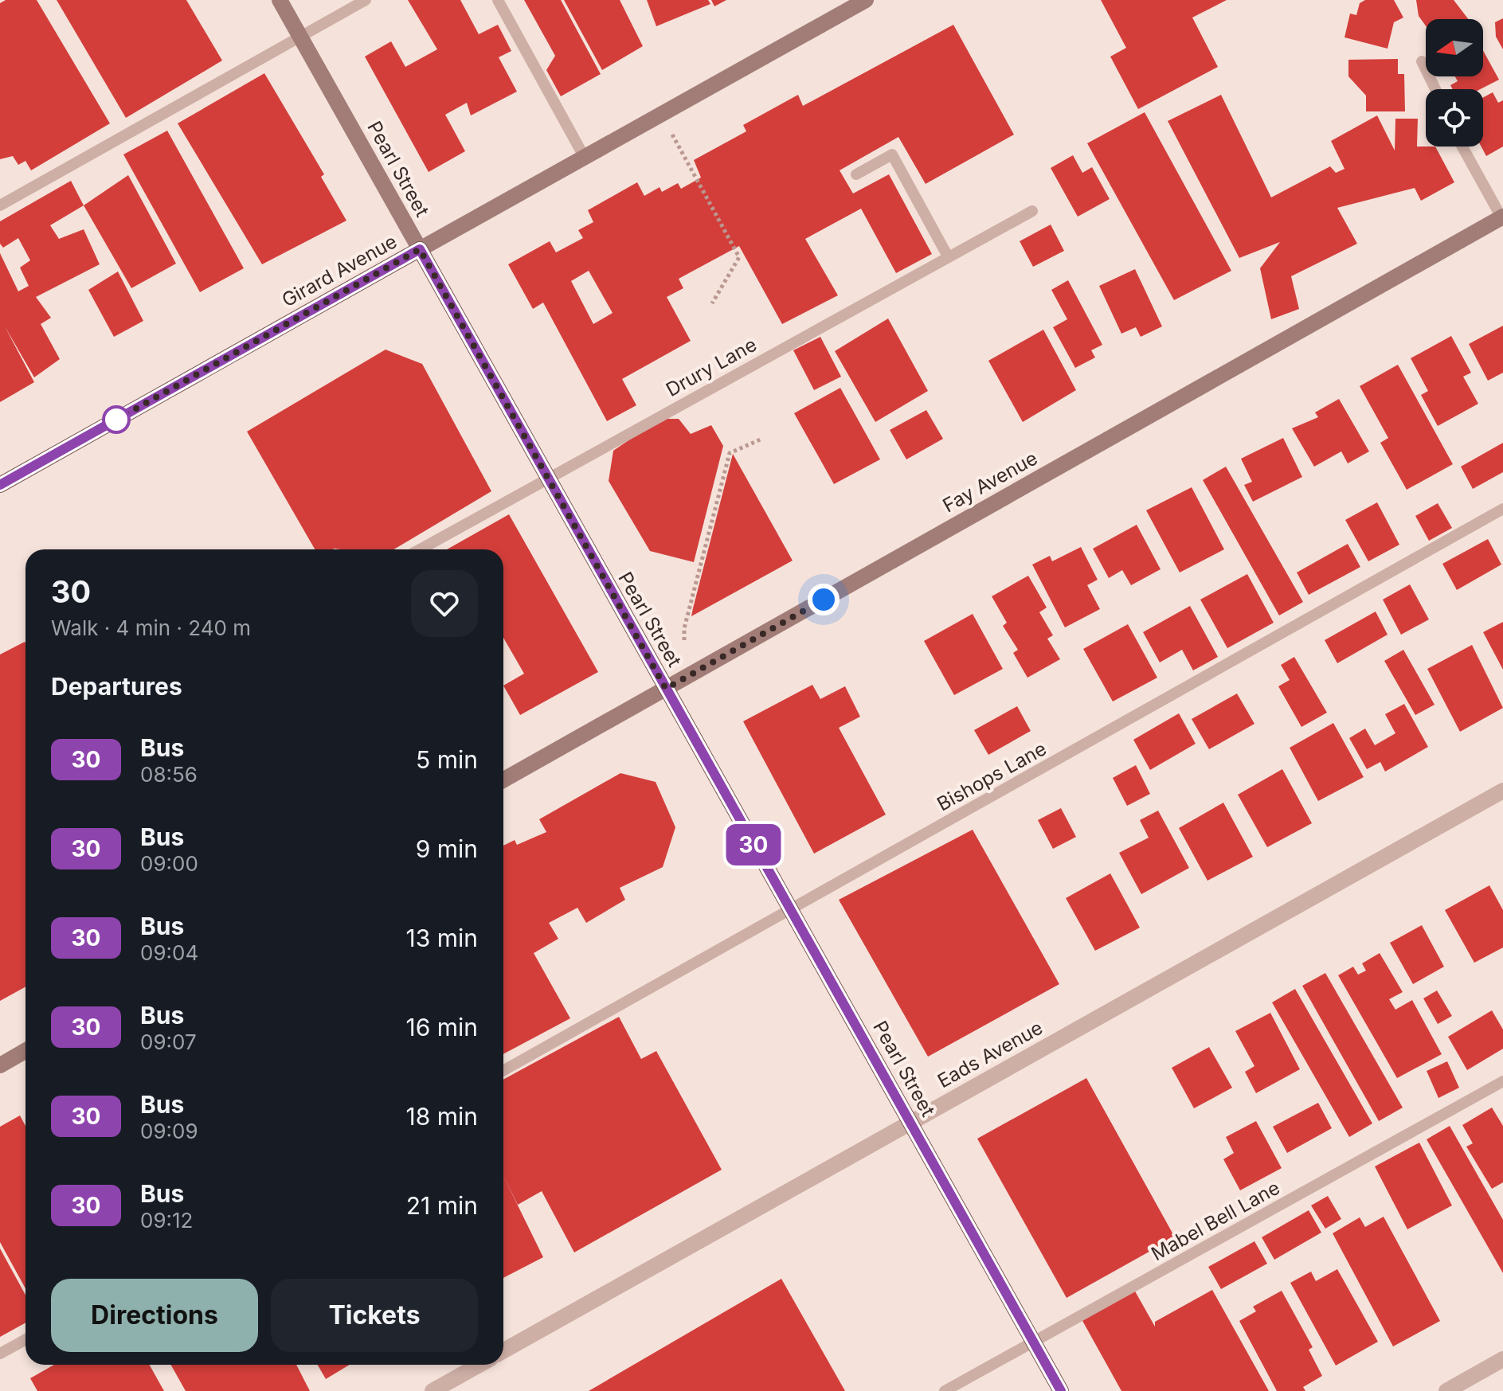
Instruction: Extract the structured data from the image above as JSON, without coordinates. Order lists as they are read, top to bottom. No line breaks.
{"streets":{"main road":["Pearl Street","Girard Avenue"],"street":["Fay Avenue","Eads Avenue"],"lane":["Drury Lane","Bishops Lane","Mabel Bell Lane"]},"crossings":[["Pearl Street","Girard Avenue"],["Pearl Street","Drury Lane"],["Pearl Street","Fay Avenue"],["Pearl Street","Bishops Lane"],["Pearl Street","Eads Avenue"],["Pearl Street","Mabel Bell Lane"]],"lines":["bus line 30"],"north":"left","page":{"on_map":"30","heading":[["30","Walk · 4 min · 240 m"],"Departures"],"list":[{"mark":"30","name":"Bus","note":"08:56","value":"5 min"},{"mark":"30","name":"Bus","note":"09:00","value":"9 min"},{"mark":"30","name":"Bus","note":"09:04","value":"13 min"},{"mark":"30","name":"Bus","note":"09:07","value":"16 min"},{"mark":"30","name":"Bus","note":"09:09","value":"18 min"},{"mark":"30","name":"Bus","note":"09:12","value":"21 min"}],"buttons":["Directions","Tickets"]}}
